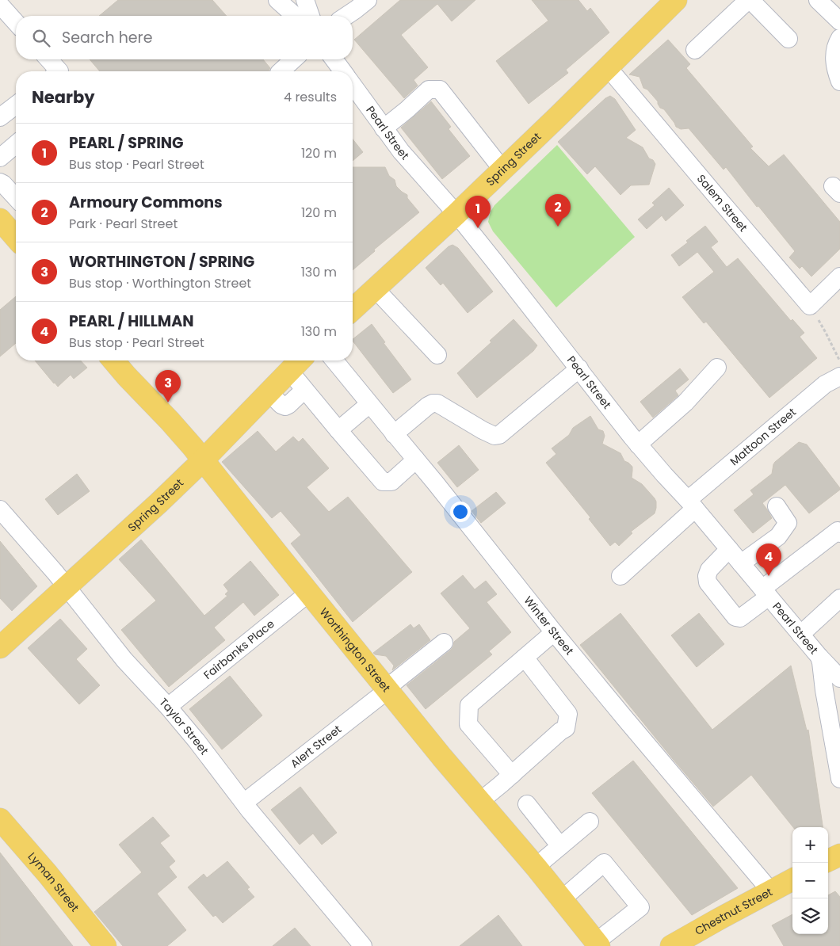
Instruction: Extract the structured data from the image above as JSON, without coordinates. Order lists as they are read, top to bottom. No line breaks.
{"streets":{"main road":["Spring Street","Worthington Street","Lyman Street","Chestnut Street"],"street":["Pearl Street","Salem Street","Mattoon Street","Winter Street","Fairbanks Place","Taylor Street","Alert Street"]},"crossings":[["Pearl Street","Spring Street"],["Pearl Street","Mattoon Street"],["Spring Street","Salem Street"],["Spring Street","Worthington Street"],["Spring Street","Taylor Street"],["Winter Street","Chestnut Street"],["Fairbanks Place","Worthington Street"],["Fairbanks Place","Taylor Street"],["Worthington Street","Alert Street"],["Taylor Street","Alert Street"]],"page":{"search":"Search here","heading":["Nearby","4 results"],"list":[{"mark":"1","name":"PEARL / SPRING","note":"Bus stop · Pearl Street","value":"120 m"},{"mark":"2","name":"Armoury Commons","note":"Park · Pearl Street","value":"120 m"},{"mark":"3","name":"WORTHINGTON / SPRING","note":"Bus stop · Worthington Street","value":"130 m"},{"mark":"4","name":"PEARL / HILLMAN","note":"Bus stop · Pearl Street","value":"130 m"}],"pins":["2","1","3","4"],"map_buttons":["+","−"]}}
